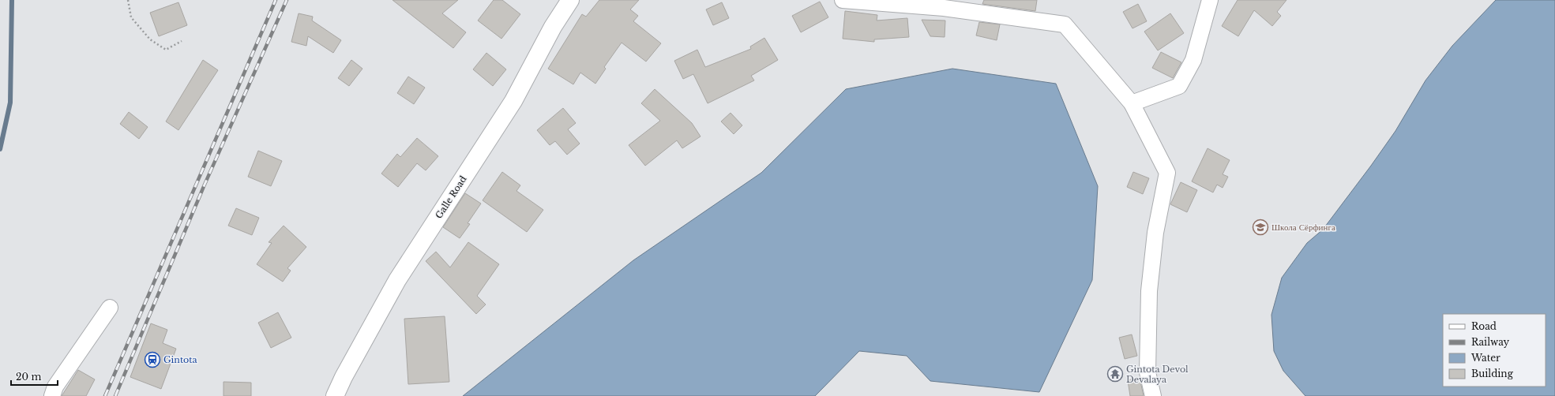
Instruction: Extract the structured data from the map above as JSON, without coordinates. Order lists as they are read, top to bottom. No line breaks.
{"streets":{"highway":["Galle Road"]},"places":{"school or university":["Школа Сёрфинга"],"station":["Gintota"],"temple":["Gintota Devol Devalaya"]},"legend":["Road","Railway","Water","Building"],"scale_bar":"20 m"}
